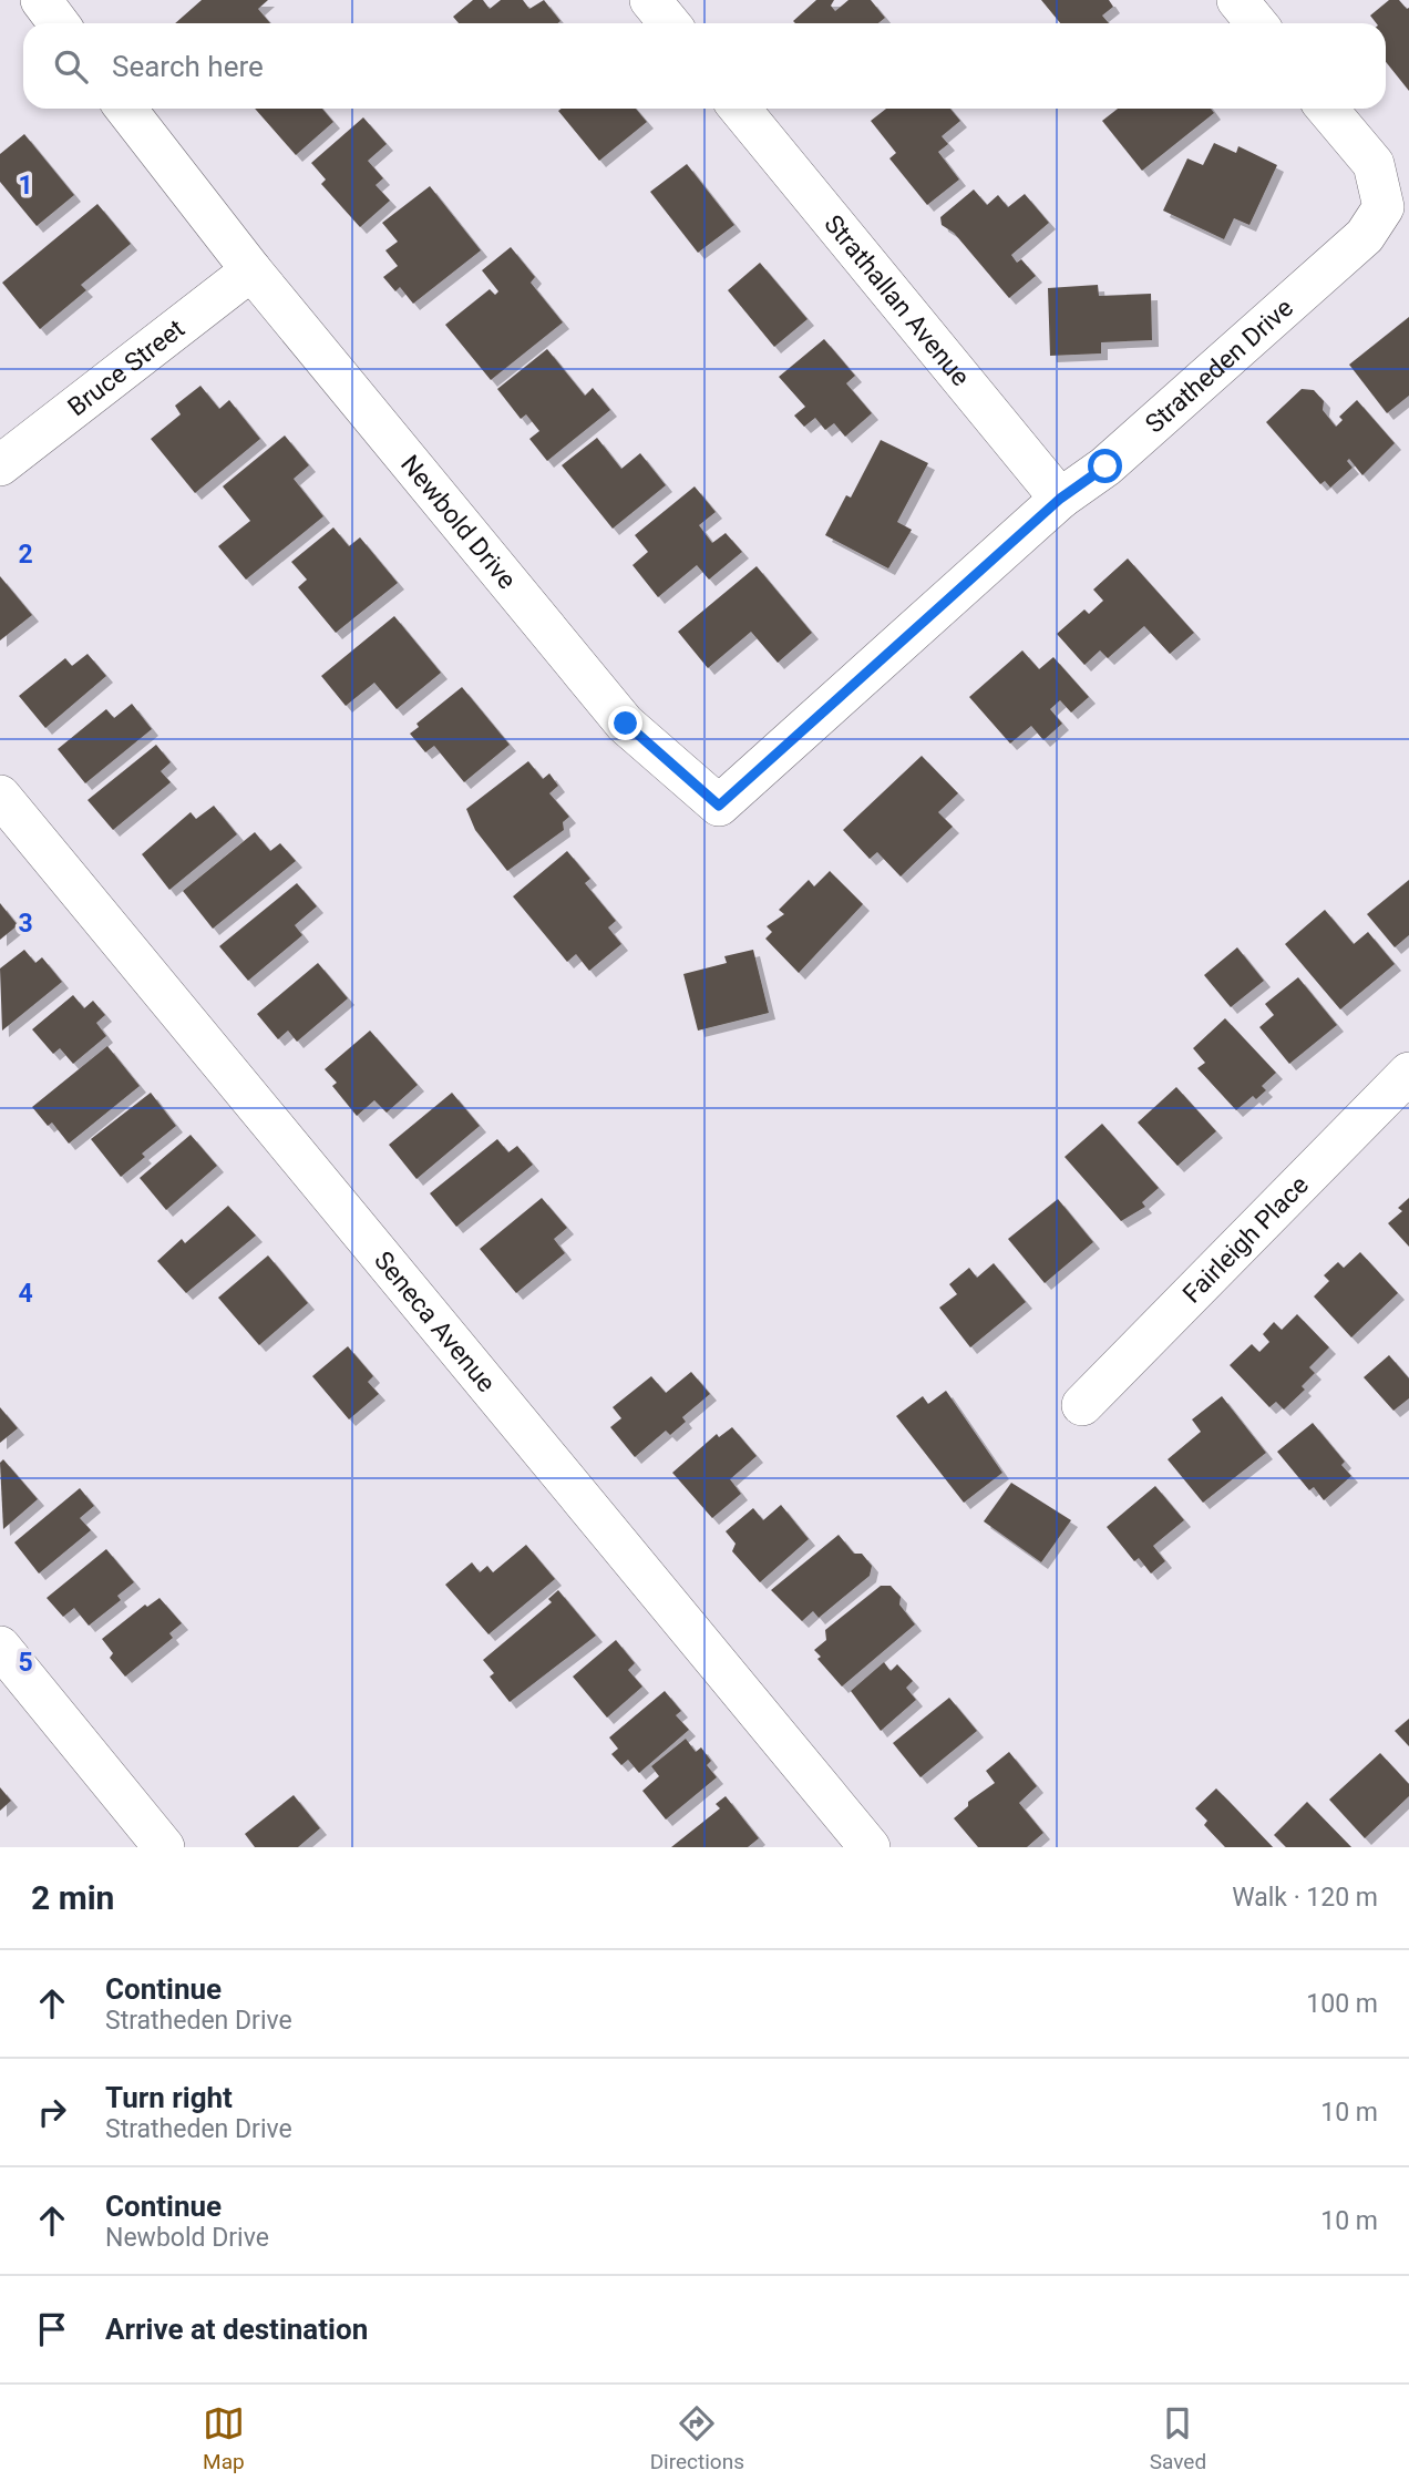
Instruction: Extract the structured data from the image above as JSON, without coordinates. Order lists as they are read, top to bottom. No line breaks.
{"streets":{"street":["Strathallan Avenue","Stratheden Drive","Bruce Street","Newbold Drive","Fairleigh Place","Seneca Avenue"]},"crossings":[["Strathallan Avenue","Stratheden Drive"],["Stratheden Drive","Newbold Drive"],["Bruce Street","Newbold Drive"]],"page":{"search":"Search here","heading":["2 min","Walk · 120 m"],"list":[["Continue","Stratheden Drive","100 m"],["Turn right","Stratheden Drive","10 m"],["Continue","Newbold Drive","10 m"],"Arrive at destination"],"nav":["Map","Directions","Saved"]},"grid":{"rows":["1","2","3","4","5"]}}
